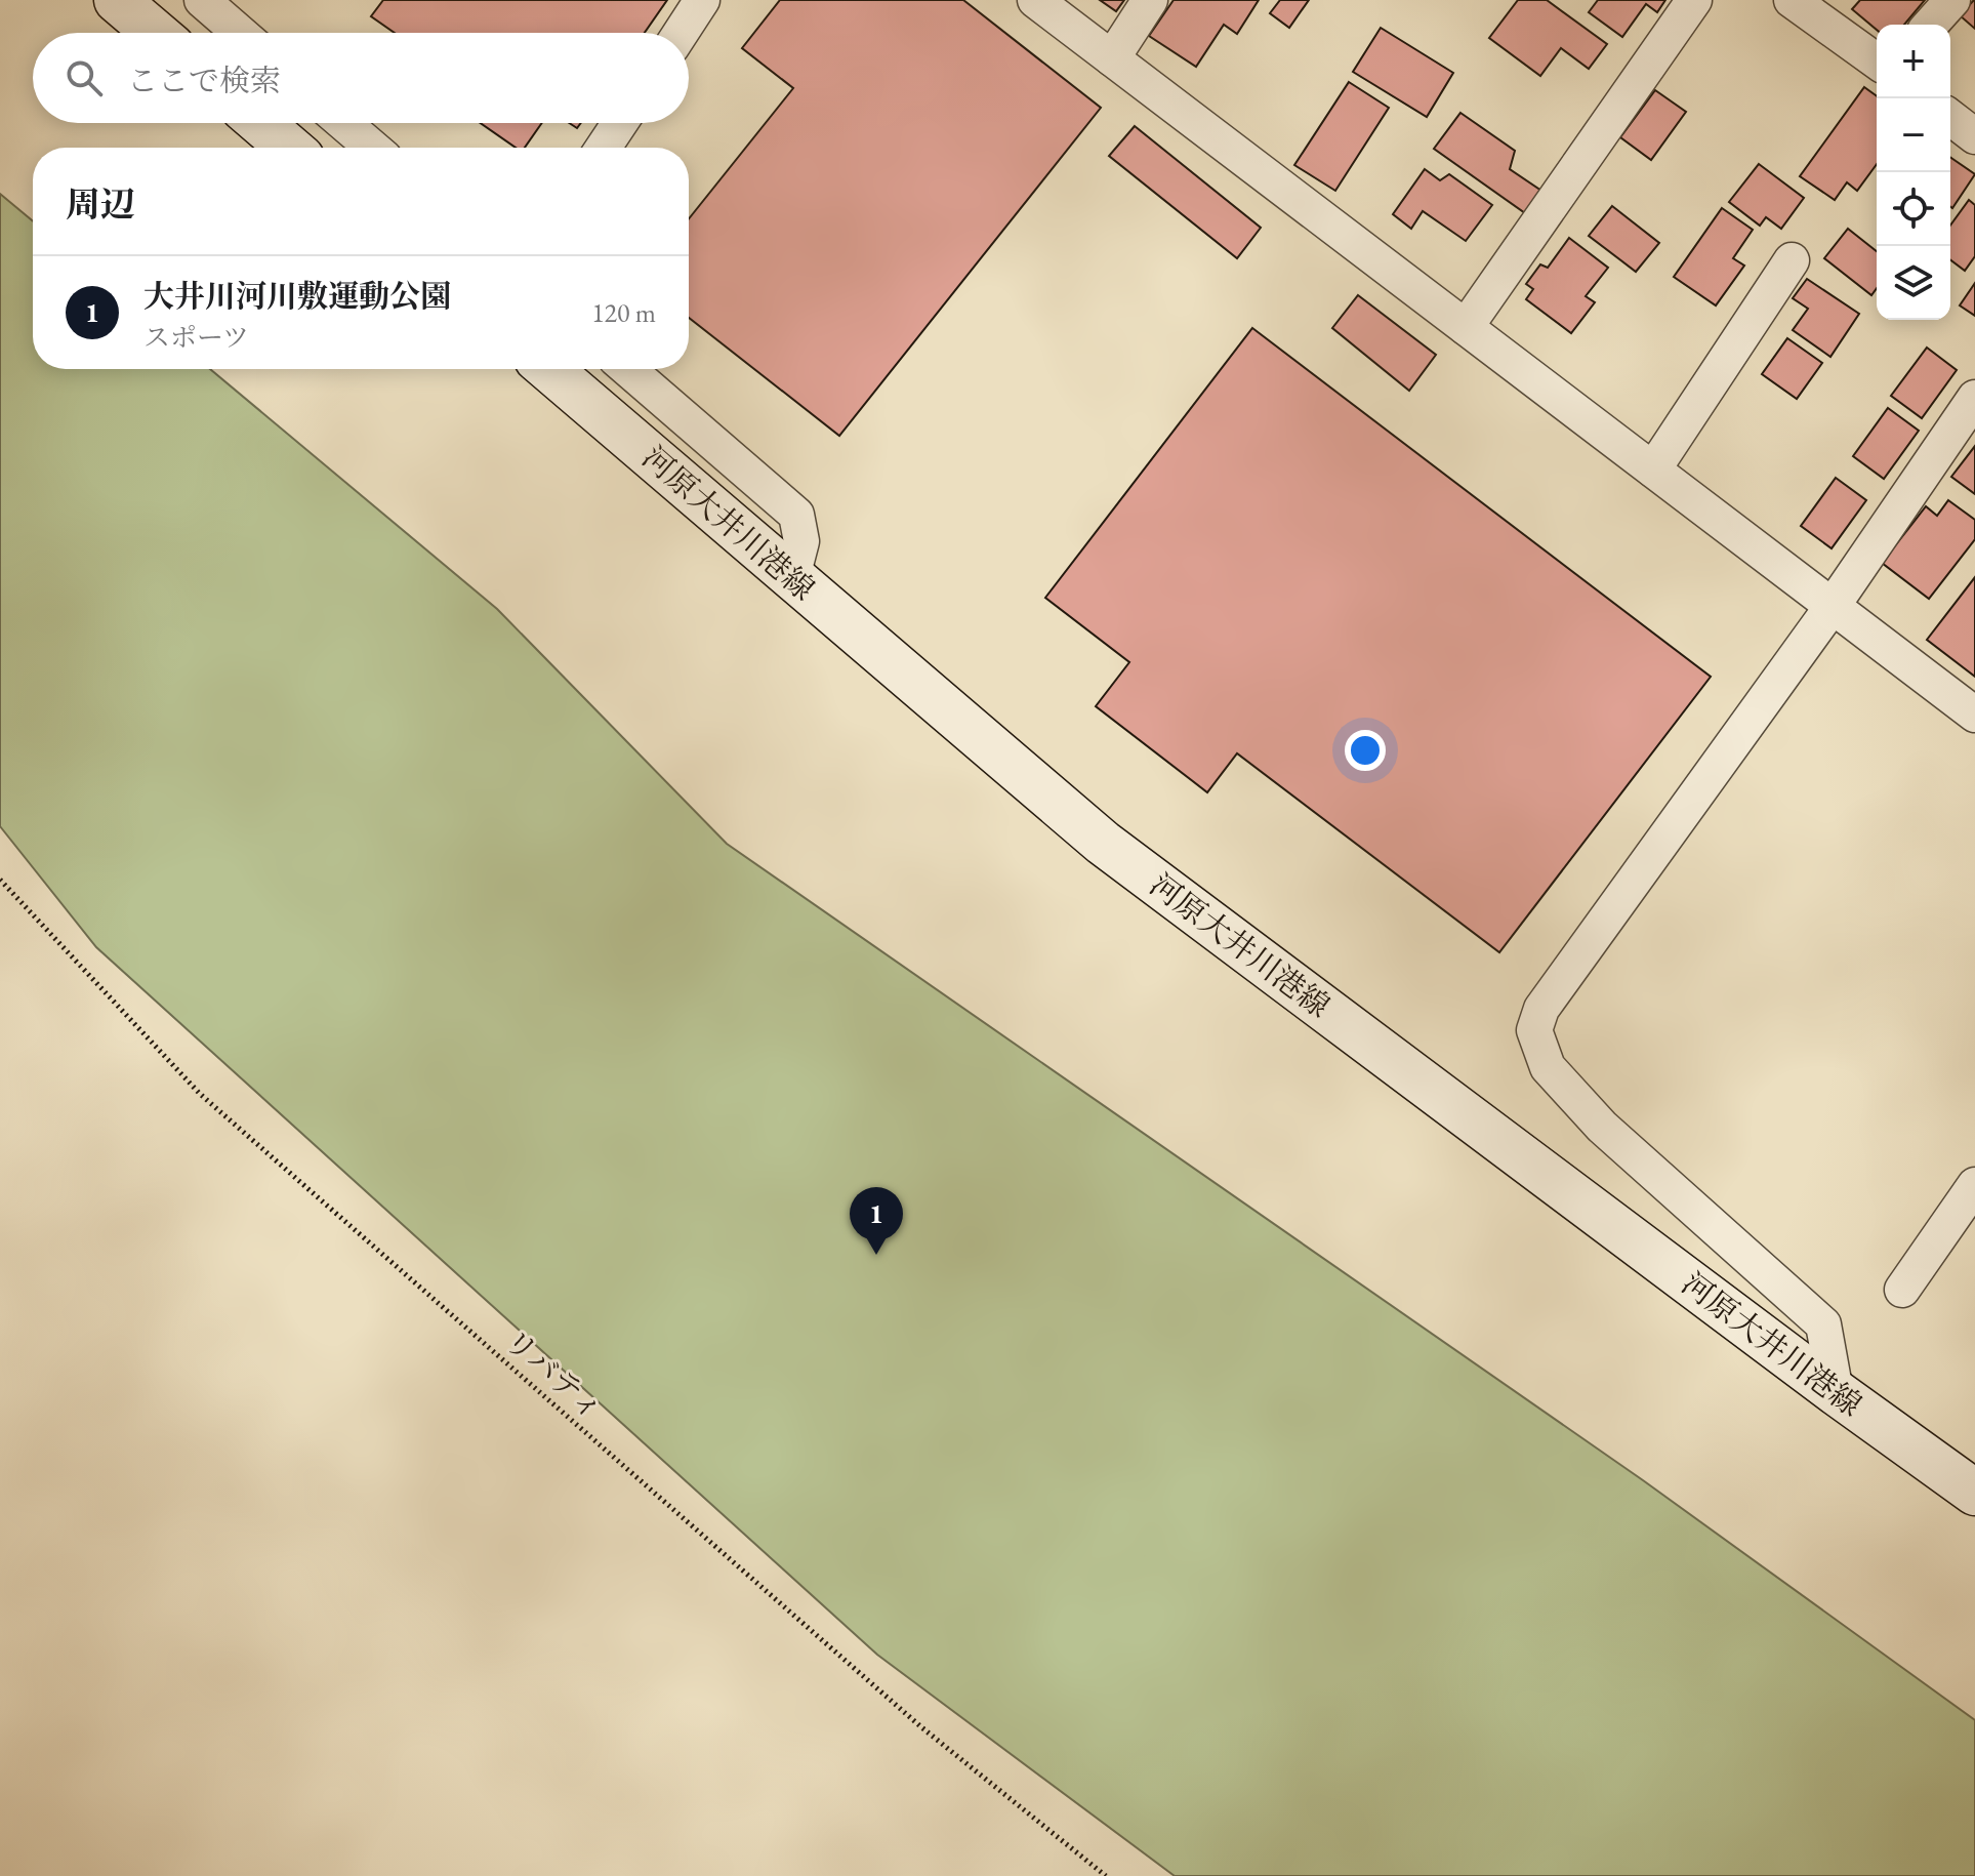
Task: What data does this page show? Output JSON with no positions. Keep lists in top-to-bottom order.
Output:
{
  "streets": {
    "main road": ["河原大井川港線"],
    "path": ["リバティ"]
  },
  "page": {
    "map_buttons": ["+", "−"],
    "search": "ここで検索",
    "heading": "周辺",
    "list": [
      {
        "mark": "1",
        "name": "大井川河川敷運動公園",
        "note": "スポーツ",
        "value": "120 m"
      }
    ],
    "pins": "1"
  }
}
